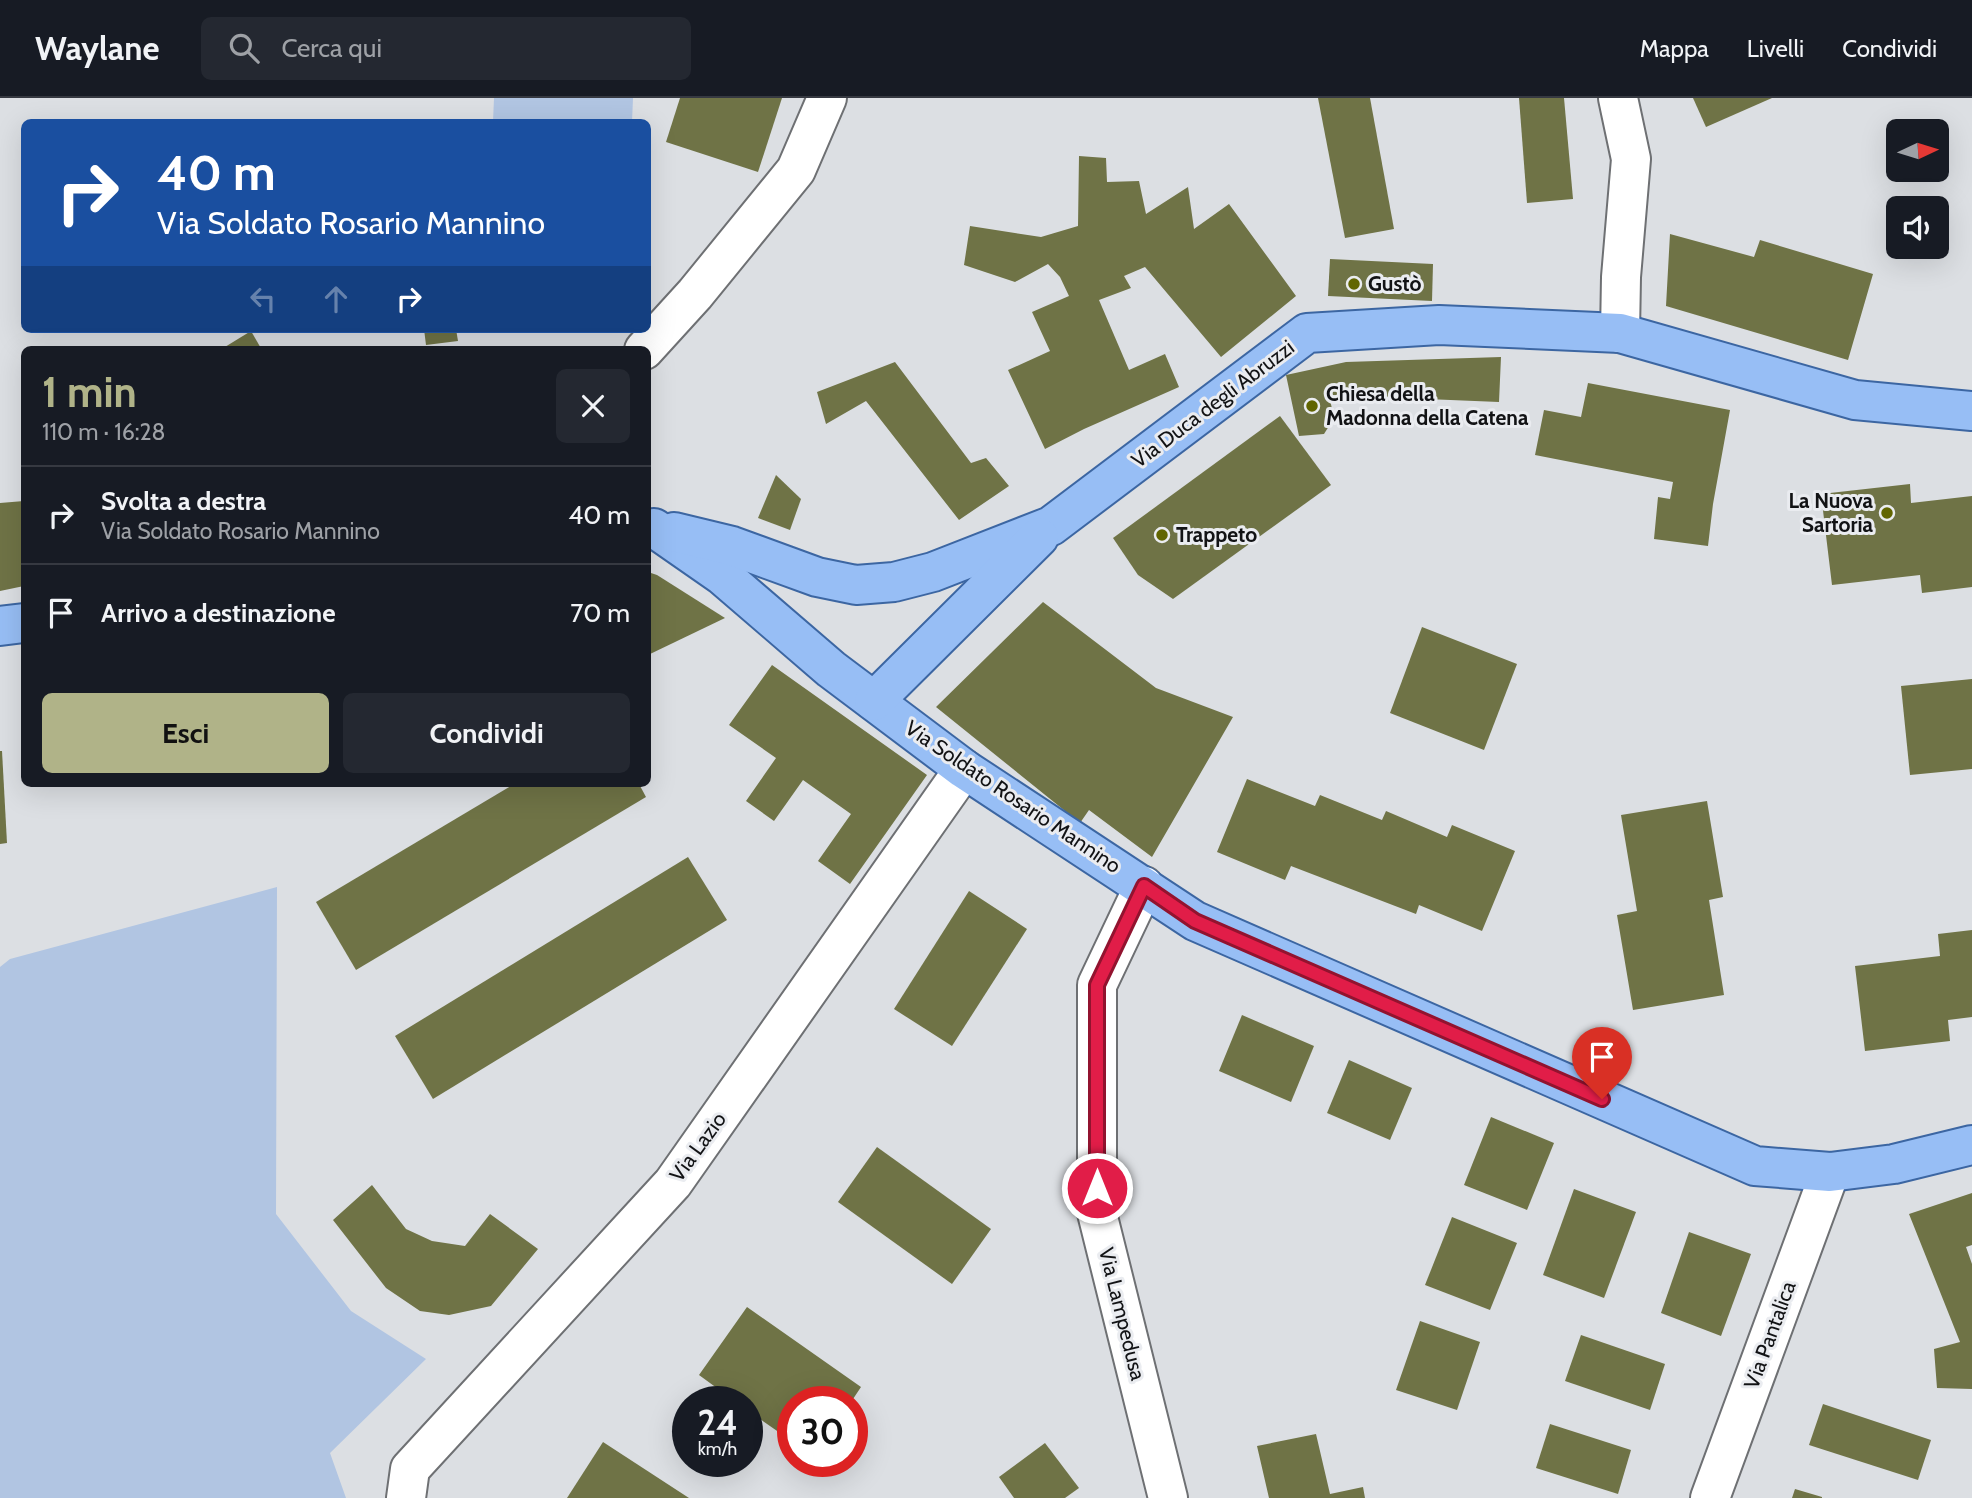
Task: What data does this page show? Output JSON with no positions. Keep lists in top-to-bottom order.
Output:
{
  "streets": {
    "main road": ["Via Duca degli Abruzzi", "Via Soldato Rosario Mannino"],
    "street": ["Via Lazio", "Via Lampedusa", "Via Pantalica"]
  },
  "crossings": [
    ["Via Duca degli Abruzzi", "Via Soldato Rosario Mannino"],
    ["Via Soldato Rosario Mannino", "Via Lazio"],
    ["Via Soldato Rosario Mannino", "Via Lampedusa"],
    ["Via Soldato Rosario Mannino", "Via Pantalica"]
  ],
  "places": [
    "Gustò",
    "Chiesa della Madonna della Catena",
    "La Nuova Sartoria",
    "Trappeto"
  ],
  "north": "right",
  "page": {
    "header": "Waylane",
    "search": "Cerca qui",
    "nav": ["Mappa", "Livelli", "Condividi"],
    "turn": ["40 m", "Via Soldato Rosario Mannino"],
    "heading": ["1 min", "110 m · 16:28"],
    "list": [
      {
        "name": "Svolta a destra",
        "note": "Via Soldato Rosario Mannino",
        "value": "40 m"
      },
      {
        "name": "Arrivo a destinazione",
        "value": "70 m"
      }
    ],
    "buttons": ["Esci", "Condividi"],
    "speed": "24 km/h",
    "limit": "30"
  }
}
